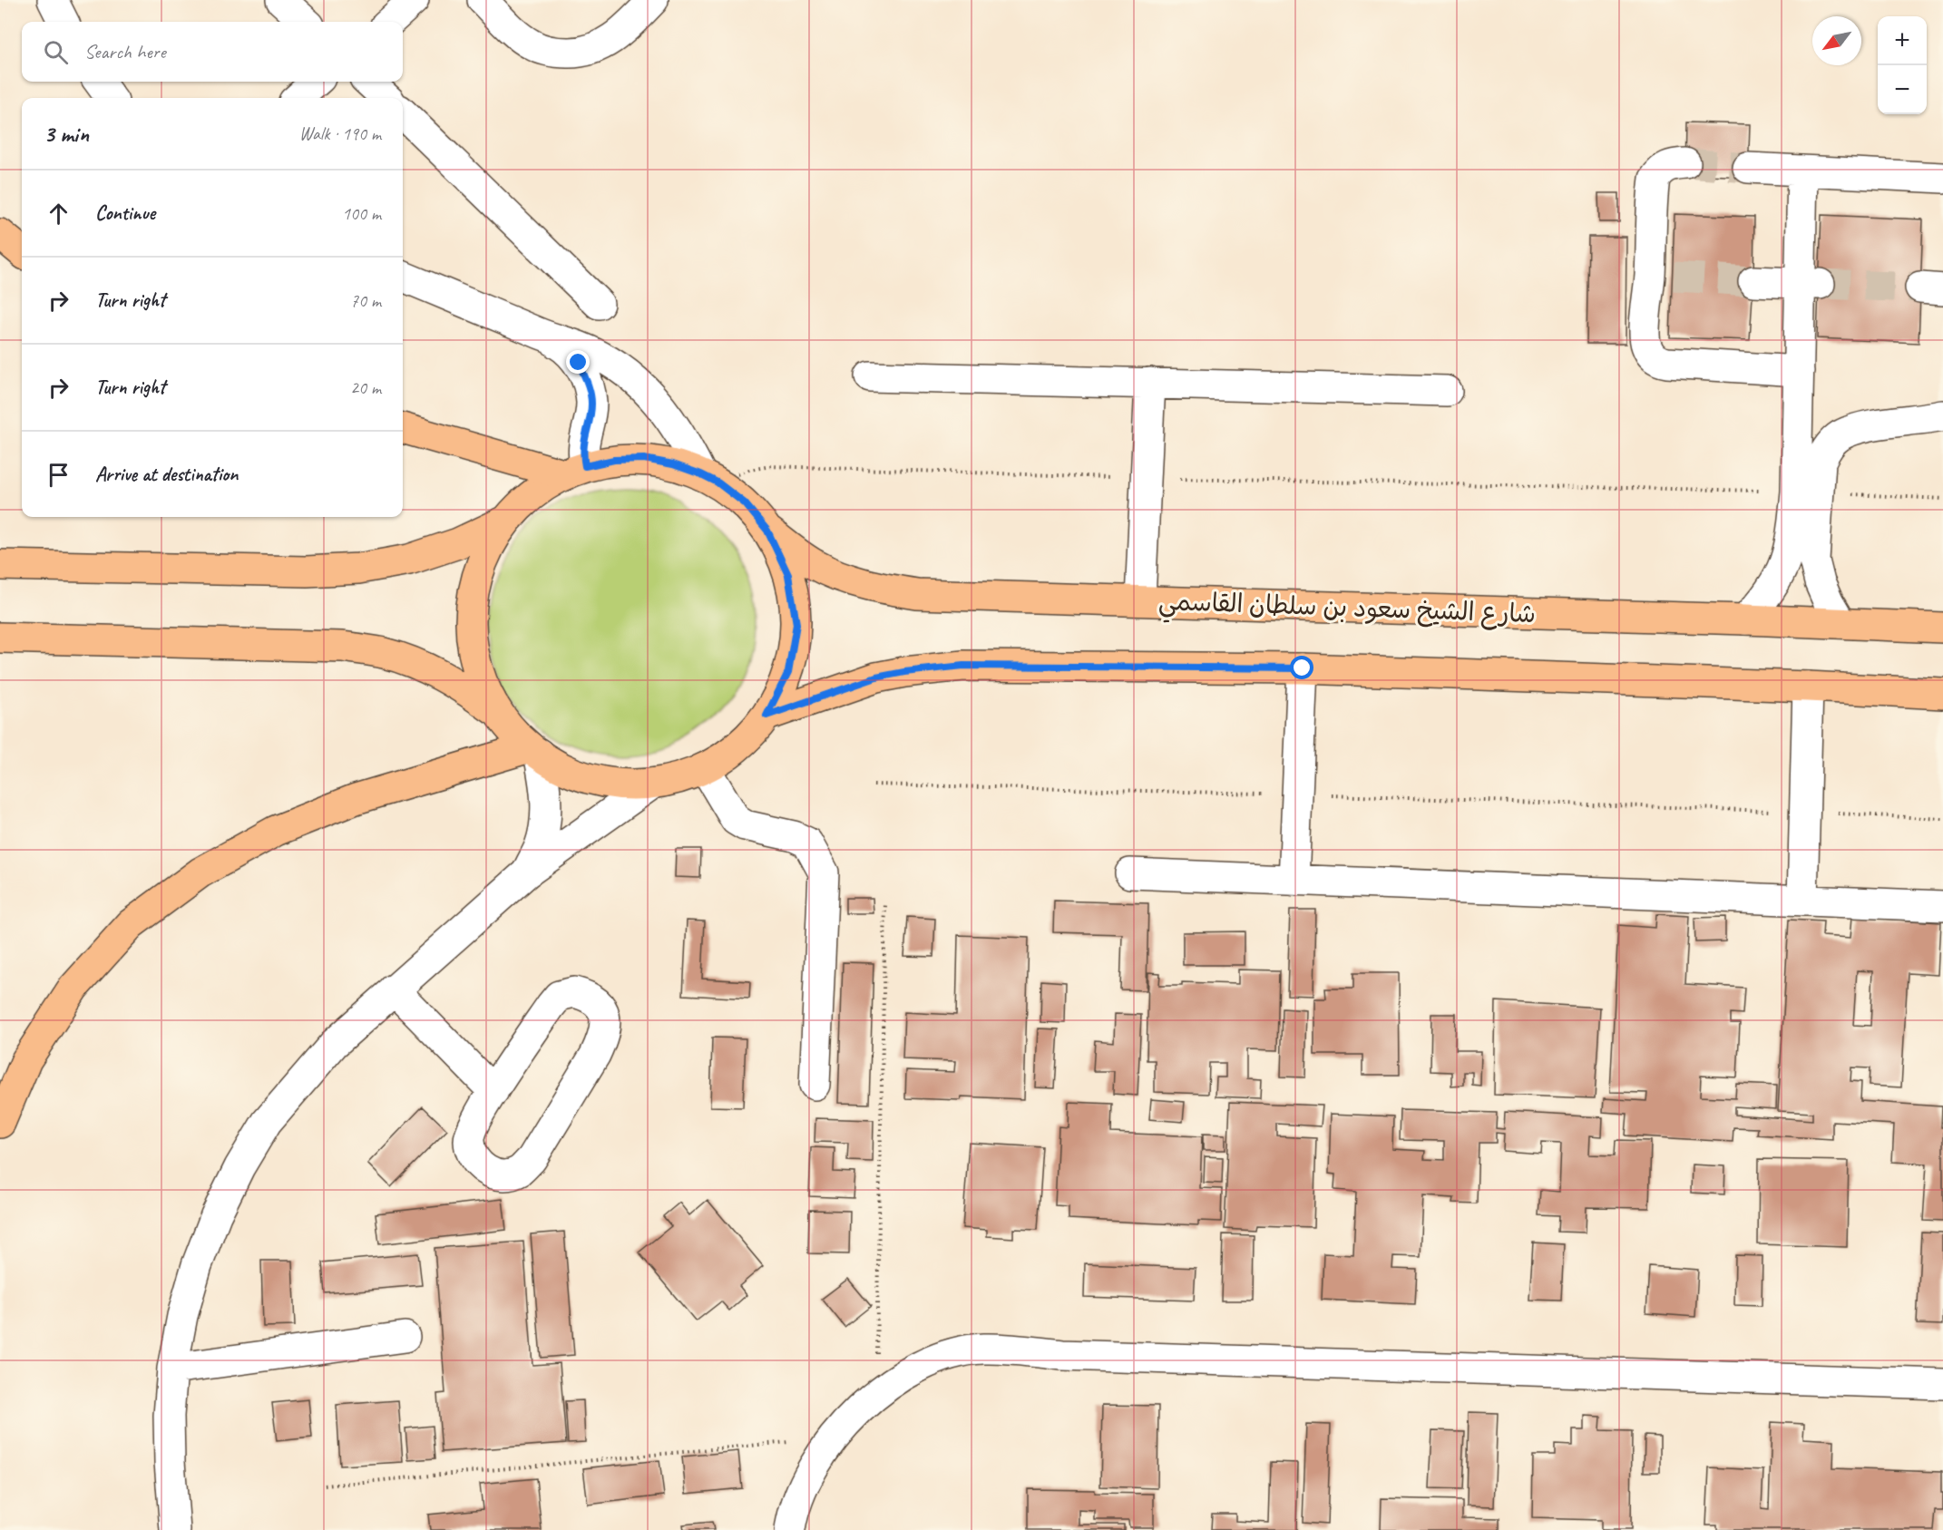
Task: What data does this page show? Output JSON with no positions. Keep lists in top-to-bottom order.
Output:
{
  "streets": {
    "main road": ["شارع الشيخ سعود بن سلطان القاسمي"]
  },
  "north": "bottom left",
  "page": {
    "map_buttons": ["+", "−"],
    "search": "Search here",
    "heading": ["3 min", "Walk · 190 m"],
    "list": [
      ["Continue", "100 m"],
      ["Turn right", "70 m"],
      ["Turn right", "20 m"],
      "Arrive at destination"
    ]
  }
}
